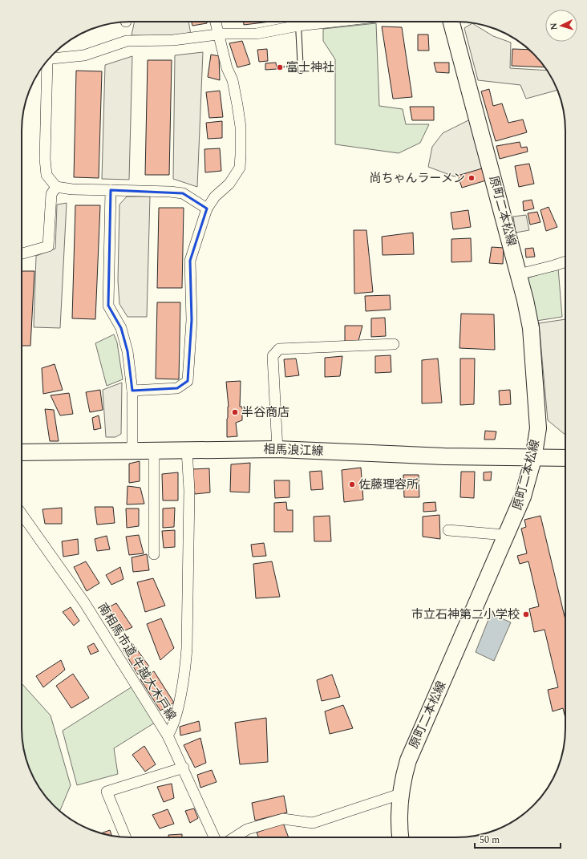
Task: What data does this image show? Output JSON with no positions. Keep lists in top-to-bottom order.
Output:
{
  "streets": {
    "main road": ["原町二本松線", "相馬浪江線"],
    "street": ["南相馬市道 牛越大木戸線"]
  },
  "crossings": [
    ["原町二本松線", "相馬浪江線"]
  ],
  "places": [
    "富士神社",
    "尚ちゃんラーメン",
    "半谷商店",
    "佐藤理容所",
    "市立石神第二小学校"
  ],
  "scale_bar": "50 m",
  "north": "left"
}
